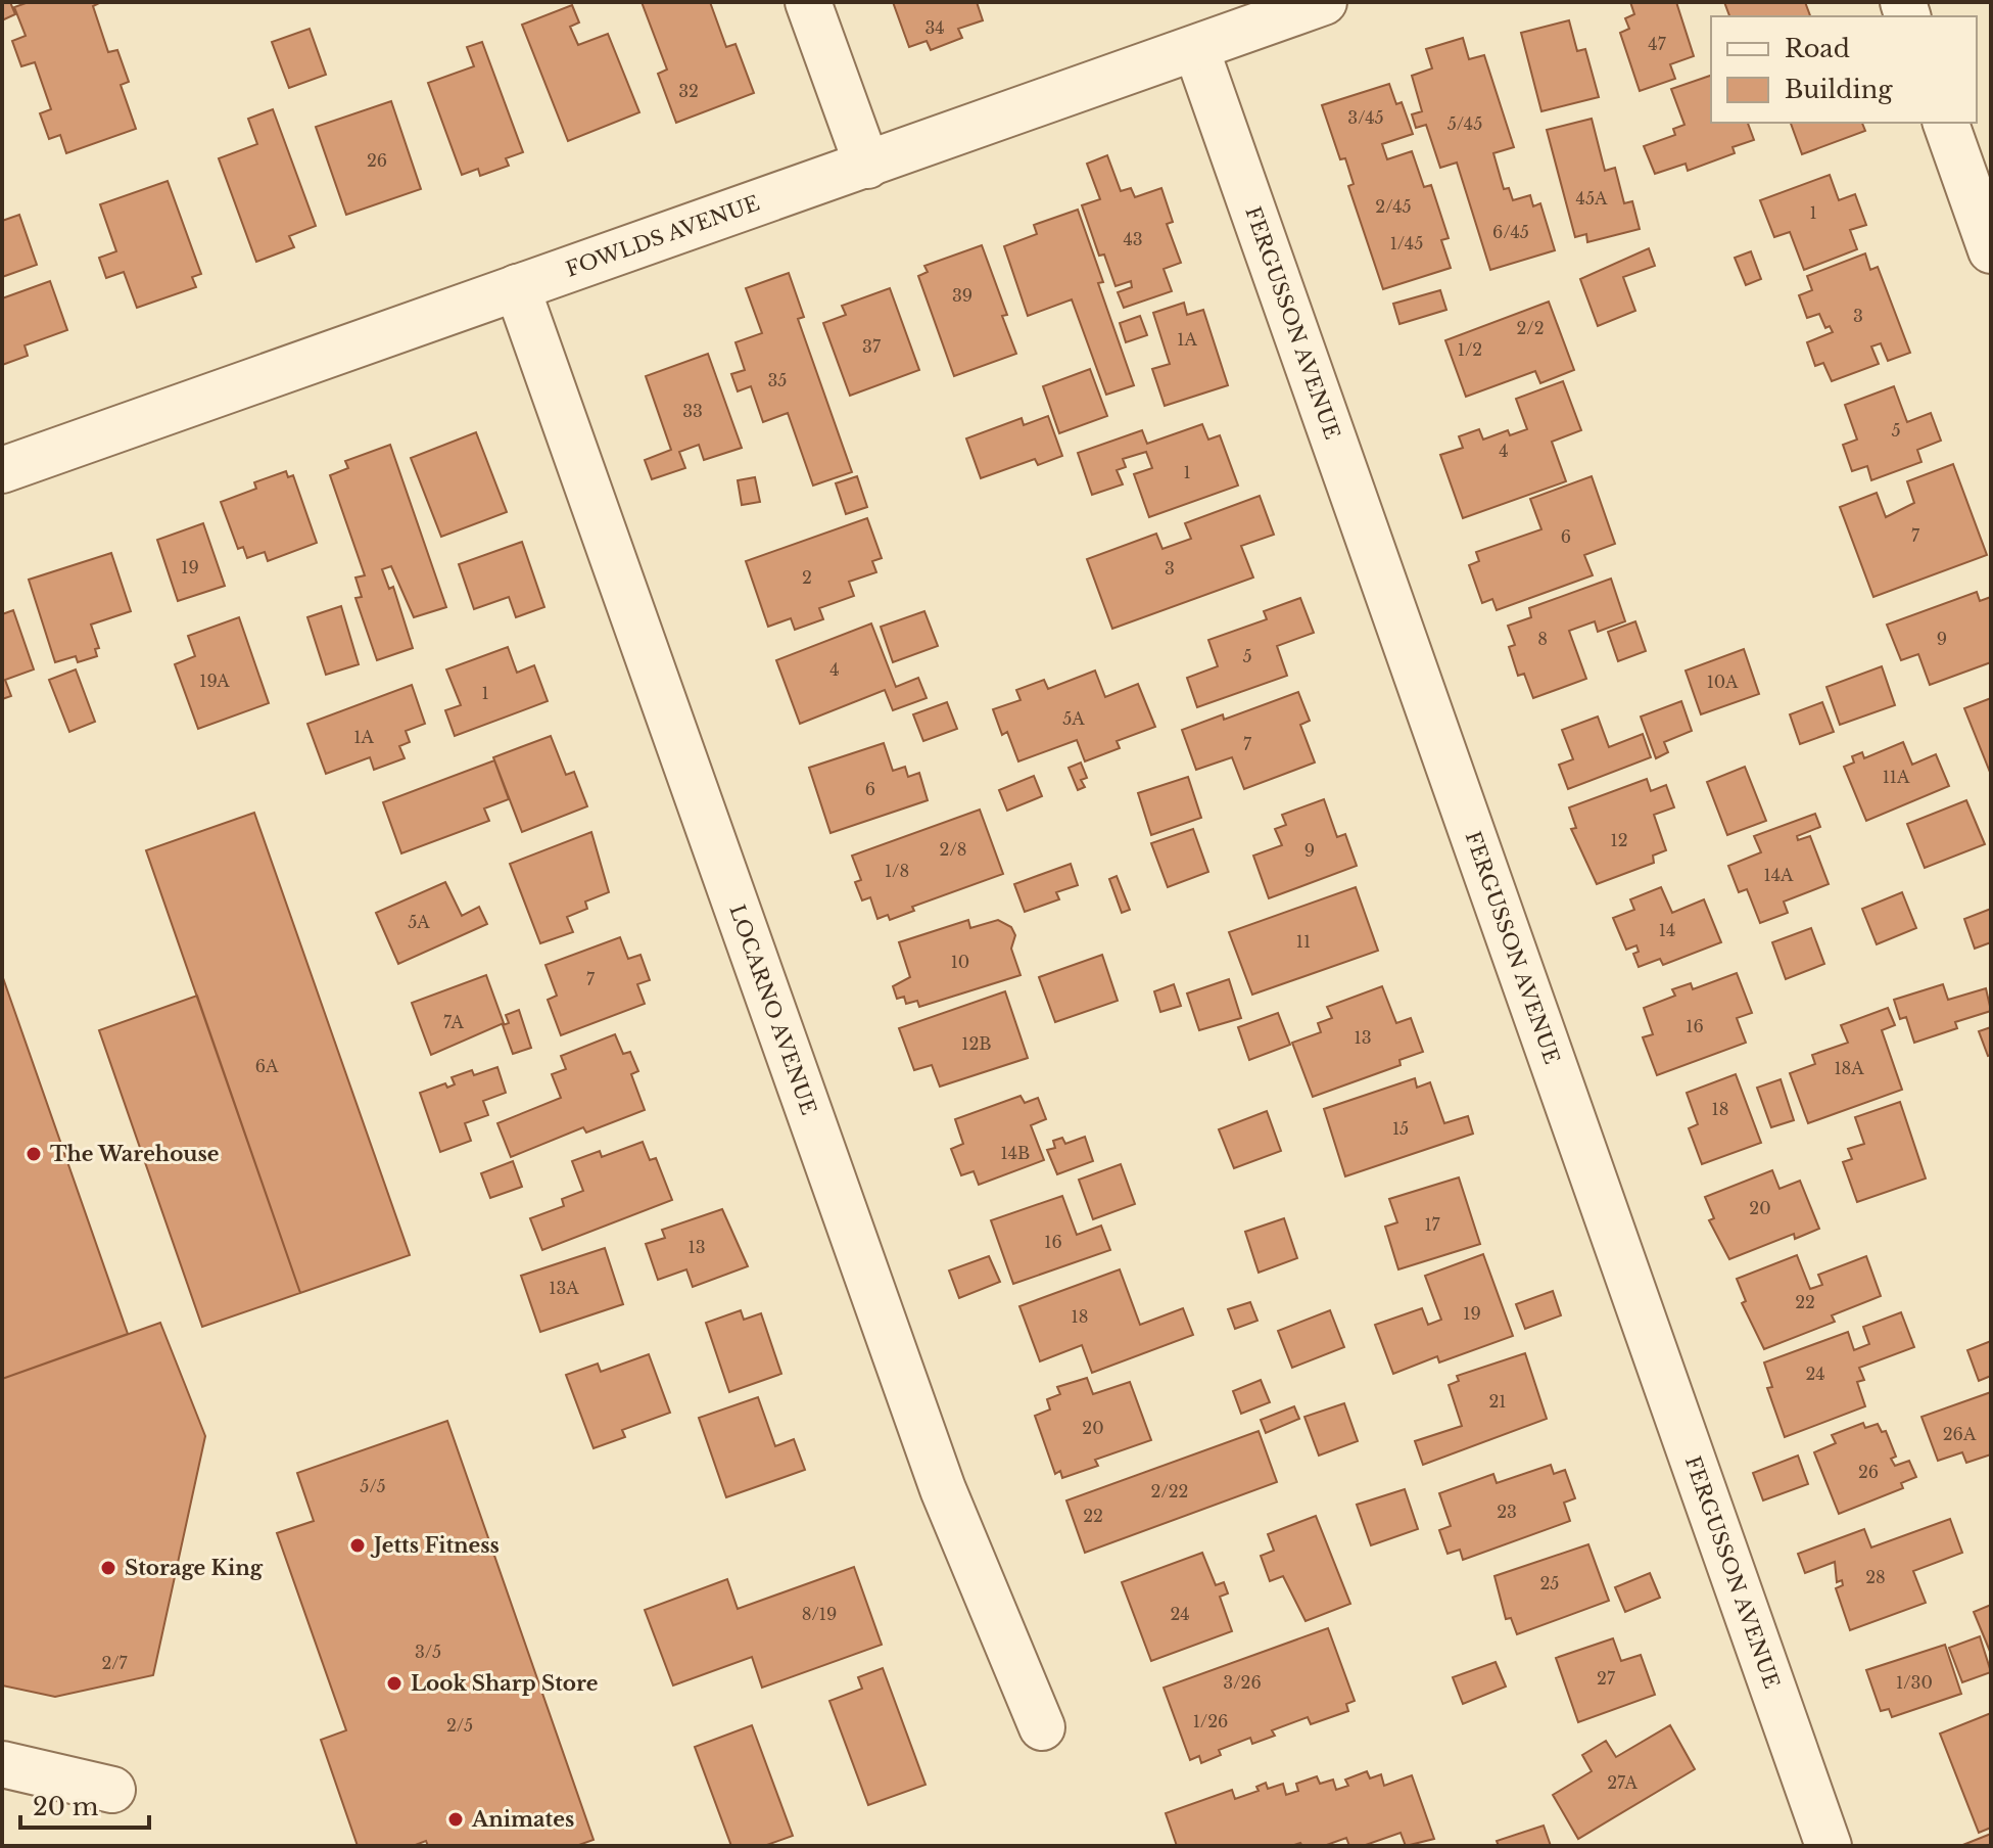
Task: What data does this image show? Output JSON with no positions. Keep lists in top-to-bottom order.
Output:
{
  "streets": {
    "street": ["FOWLDS AVENUE", "FERGUSSON AVENUE", "LOCARNO AVENUE"]
  },
  "crossings": [
    ["FOWLDS AVENUE", "FERGUSSON AVENUE"],
    ["FOWLDS AVENUE", "LOCARNO AVENUE"]
  ],
  "places": [
    "The Warehouse",
    "Jetts Fitness",
    "Storage King",
    "Look Sharp Store",
    "Animates"
  ],
  "house_numbers": [
    "34",
    "47",
    "32",
    "3/45",
    "5/45",
    "26",
    "45A",
    "2/45",
    "1",
    "6/45",
    "43",
    "1/45",
    "39",
    "3",
    "2/2",
    "1A",
    "37",
    "1/2",
    "35",
    "33",
    "5",
    "4",
    "1",
    "7",
    "6",
    "19",
    "3",
    "2",
    "8",
    "9",
    "5",
    "4",
    "19A",
    "10A",
    "1",
    "5A",
    "1A",
    "7",
    "11A",
    "6",
    "12",
    "2/8",
    "9",
    "1/8",
    "14A",
    "5A",
    "14",
    "11",
    "10",
    "7",
    "7A",
    "16",
    "13",
    "12B",
    "6A",
    "18A",
    "18",
    "15",
    "14B",
    "20",
    "17",
    "16",
    "13",
    "13A",
    "22",
    "19",
    "18",
    "24",
    "21",
    "20",
    "26A",
    "26",
    "5/5",
    "2/22",
    "23",
    "22",
    "28",
    "25",
    "8/19",
    "24",
    "3/5",
    "2/7",
    "27",
    "3/26",
    "1/30",
    "1/26",
    "2/5",
    "27A"
  ],
  "legend": ["Road", "Building"],
  "scale_bar": "20 m"
}
